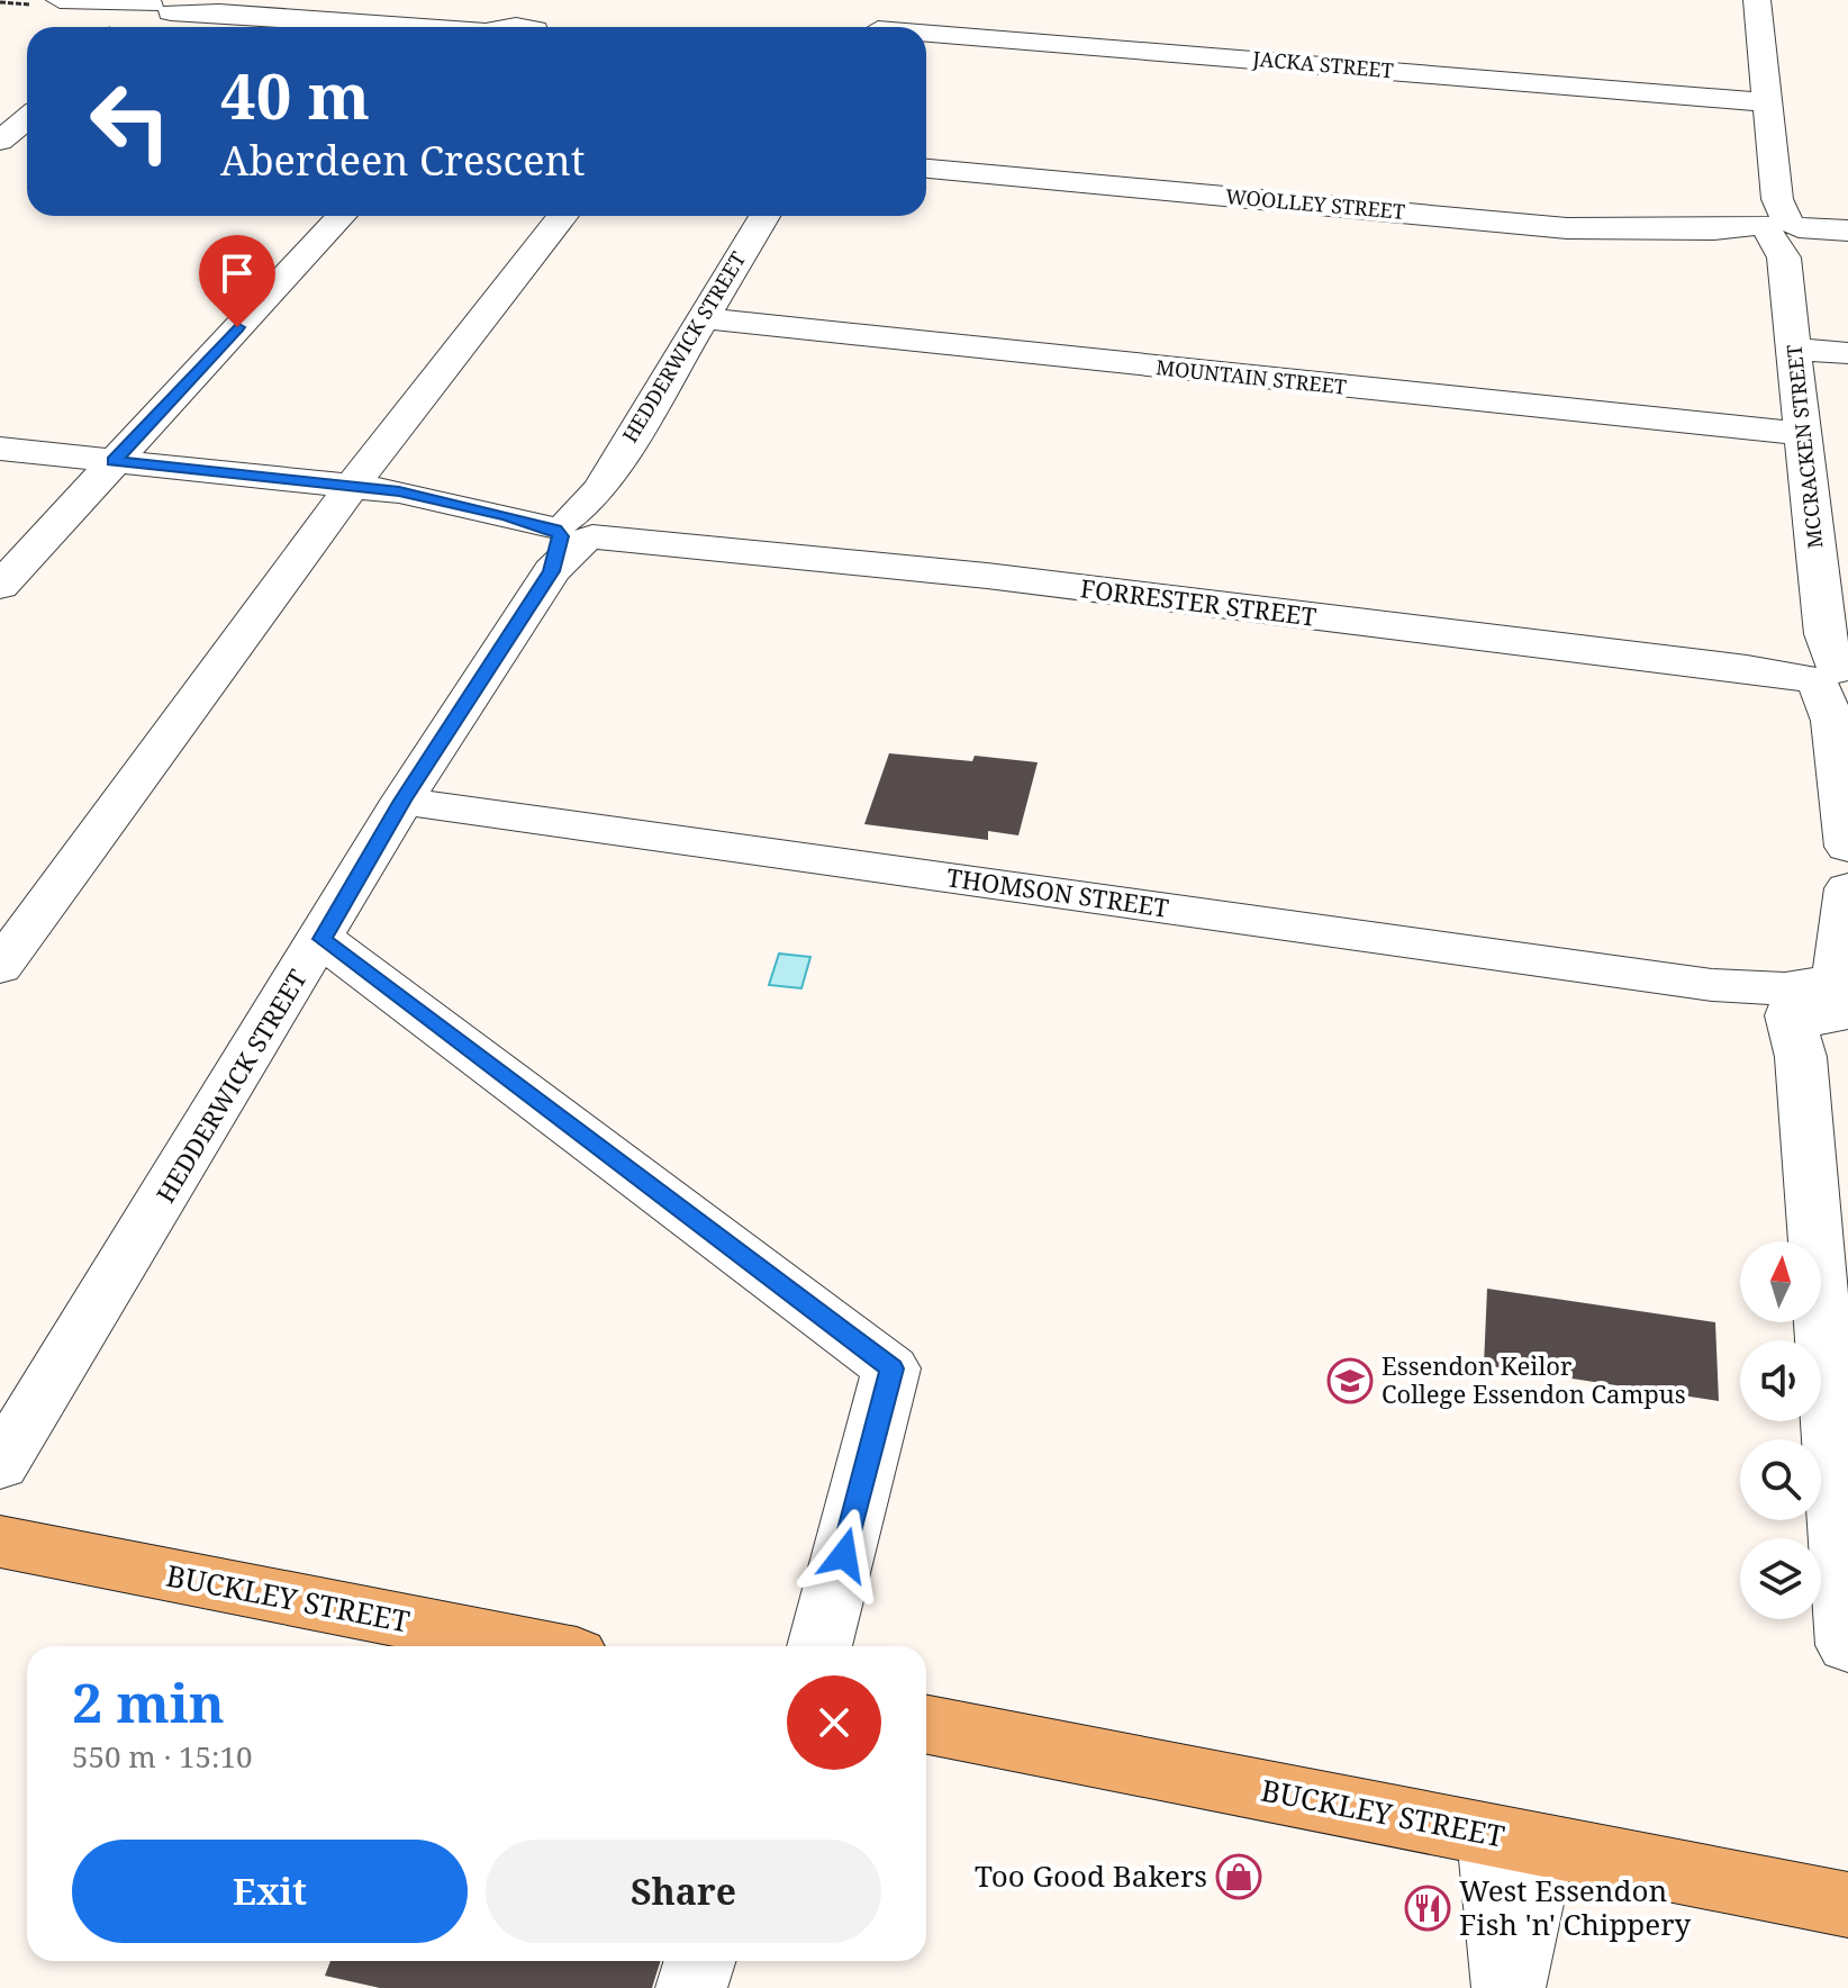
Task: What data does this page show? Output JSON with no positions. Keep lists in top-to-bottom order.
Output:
{
  "streets": {
    "main road": ["BUCKLEY STREET"],
    "street": [
      "JACKA STREET",
      "WOOLLEY STREET",
      "HEDDERWICK STREET",
      "MOUNTAIN STREET",
      "MCCRACKEN STREET",
      "FORRESTER STREET",
      "THOMSON STREET"
    ]
  },
  "crossings": [
    ["JACKA STREET", "MCCRACKEN STREET"],
    ["WOOLLEY STREET", "MCCRACKEN STREET"],
    ["HEDDERWICK STREET", "MOUNTAIN STREET"],
    ["HEDDERWICK STREET", "FORRESTER STREET"],
    ["HEDDERWICK STREET", "THOMSON STREET"],
    ["MOUNTAIN STREET", "MCCRACKEN STREET"],
    ["MCCRACKEN STREET", "FORRESTER STREET"]
  ],
  "places": {
    "school or university": ["Essendon Keilor College Essendon Campus"],
    "shop": ["Too Good Bakers"],
    "restaurant": ["West Essendon Fish 'n' Chippery"]
  },
  "north": "top",
  "page": {
    "turn": ["40 m", "Aberdeen Crescent"],
    "heading": ["2 min", "550 m · 15:10"],
    "buttons": ["Exit", "Share"]
  }
}
